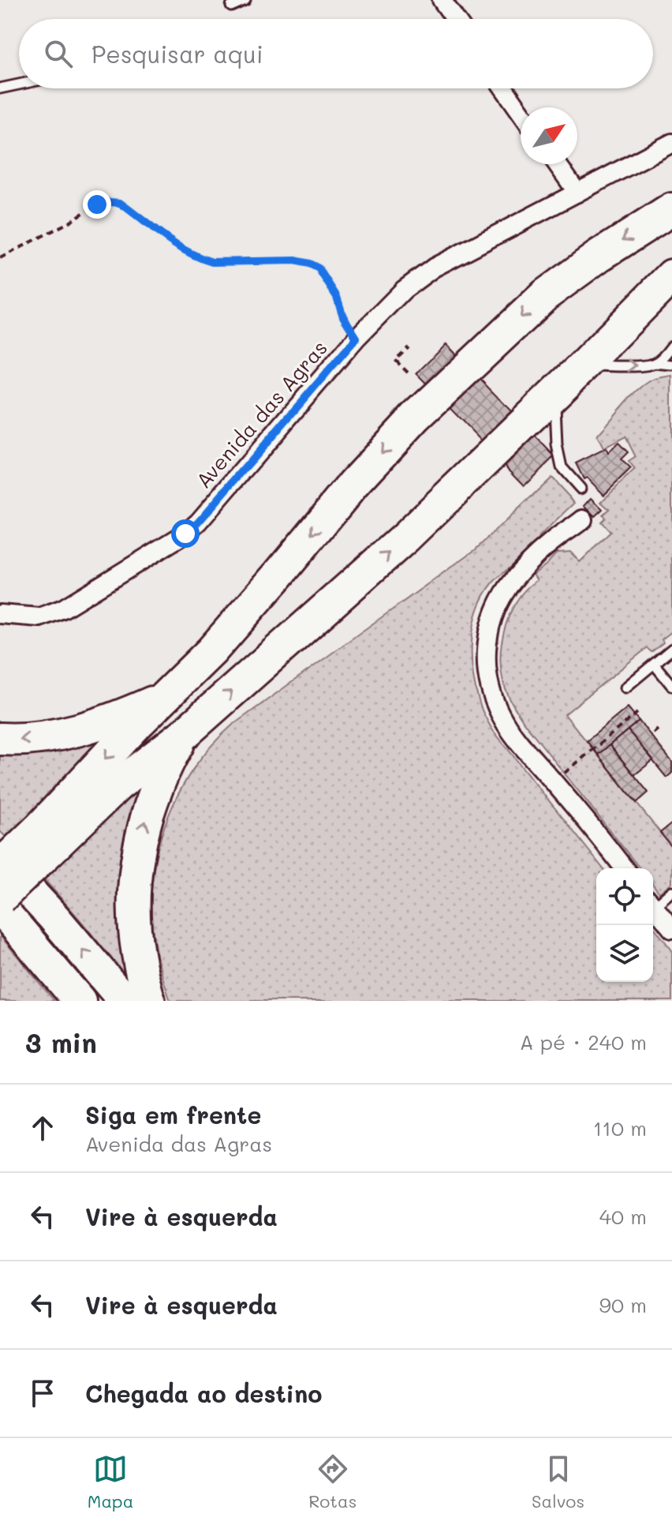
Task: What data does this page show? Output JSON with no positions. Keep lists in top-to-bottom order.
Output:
{
  "streets": {
    "street": ["Avenida das Agras"]
  },
  "north": "top right",
  "page": {
    "search": "Pesquisar aqui",
    "heading": ["3 min", "A pé · 240 m"],
    "list": [
      ["Siga em frente", "Avenida das Agras", "110 m"],
      ["Vire à esquerda", "40 m"],
      ["Vire à esquerda", "90 m"],
      "Chegada ao destino"
    ],
    "nav": ["Mapa", "Rotas", "Salvos"]
  }
}
